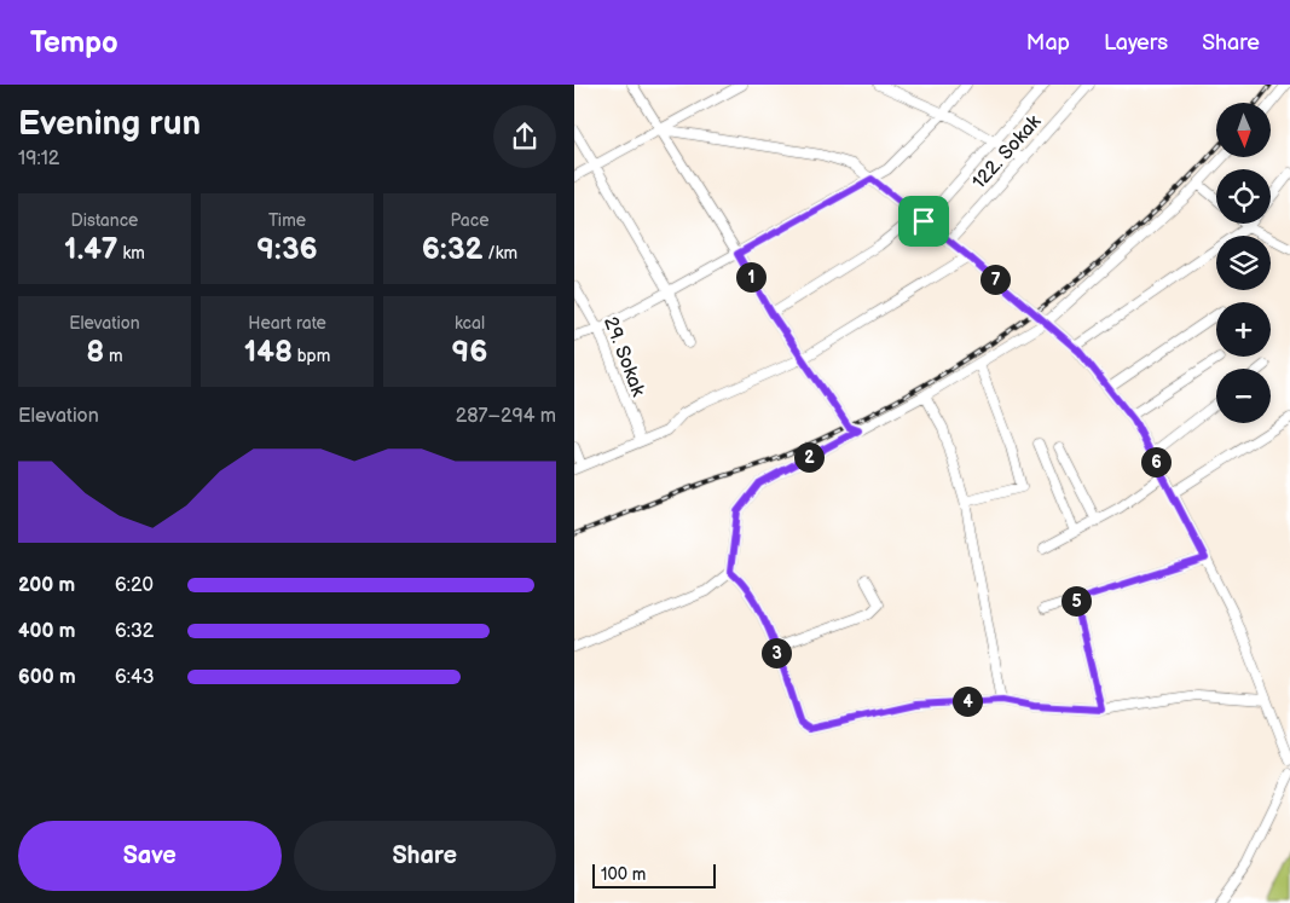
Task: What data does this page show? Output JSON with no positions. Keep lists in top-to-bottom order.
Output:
{
  "streets": {
    "street": ["122. Sokak", "29. Sokak"]
  },
  "scale_bar": "100 m",
  "north": "bottom",
  "page": {
    "header": "Tempo",
    "nav": ["Map", "Layers", "Share"],
    "heading": ["Evening run", "19:12"],
    "map_buttons": ["+", "−"],
    "stats": [
      ["Distance", "1.47 km"],
      ["Time", "9:36"],
      ["Pace", "6:32 /km"],
      ["Elevation", "8 m"],
      ["Heart rate", "148 bpm"],
      ["kcal", "96"]
    ],
    "pins": [
      "1",
      "7",
      "2",
      "6",
      "5",
      "3",
      "4"
    ],
    "chart": ["Elevation", "287–294 m"],
    "list": [
      {
        "name": "200 m",
        "note": "6:20"
      },
      {
        "name": "400 m",
        "note": "6:32"
      },
      {
        "name": "600 m",
        "note": "6:43"
      }
    ],
    "buttons": ["Save", "Share"],
    "scale": "100 m"
  }
}
